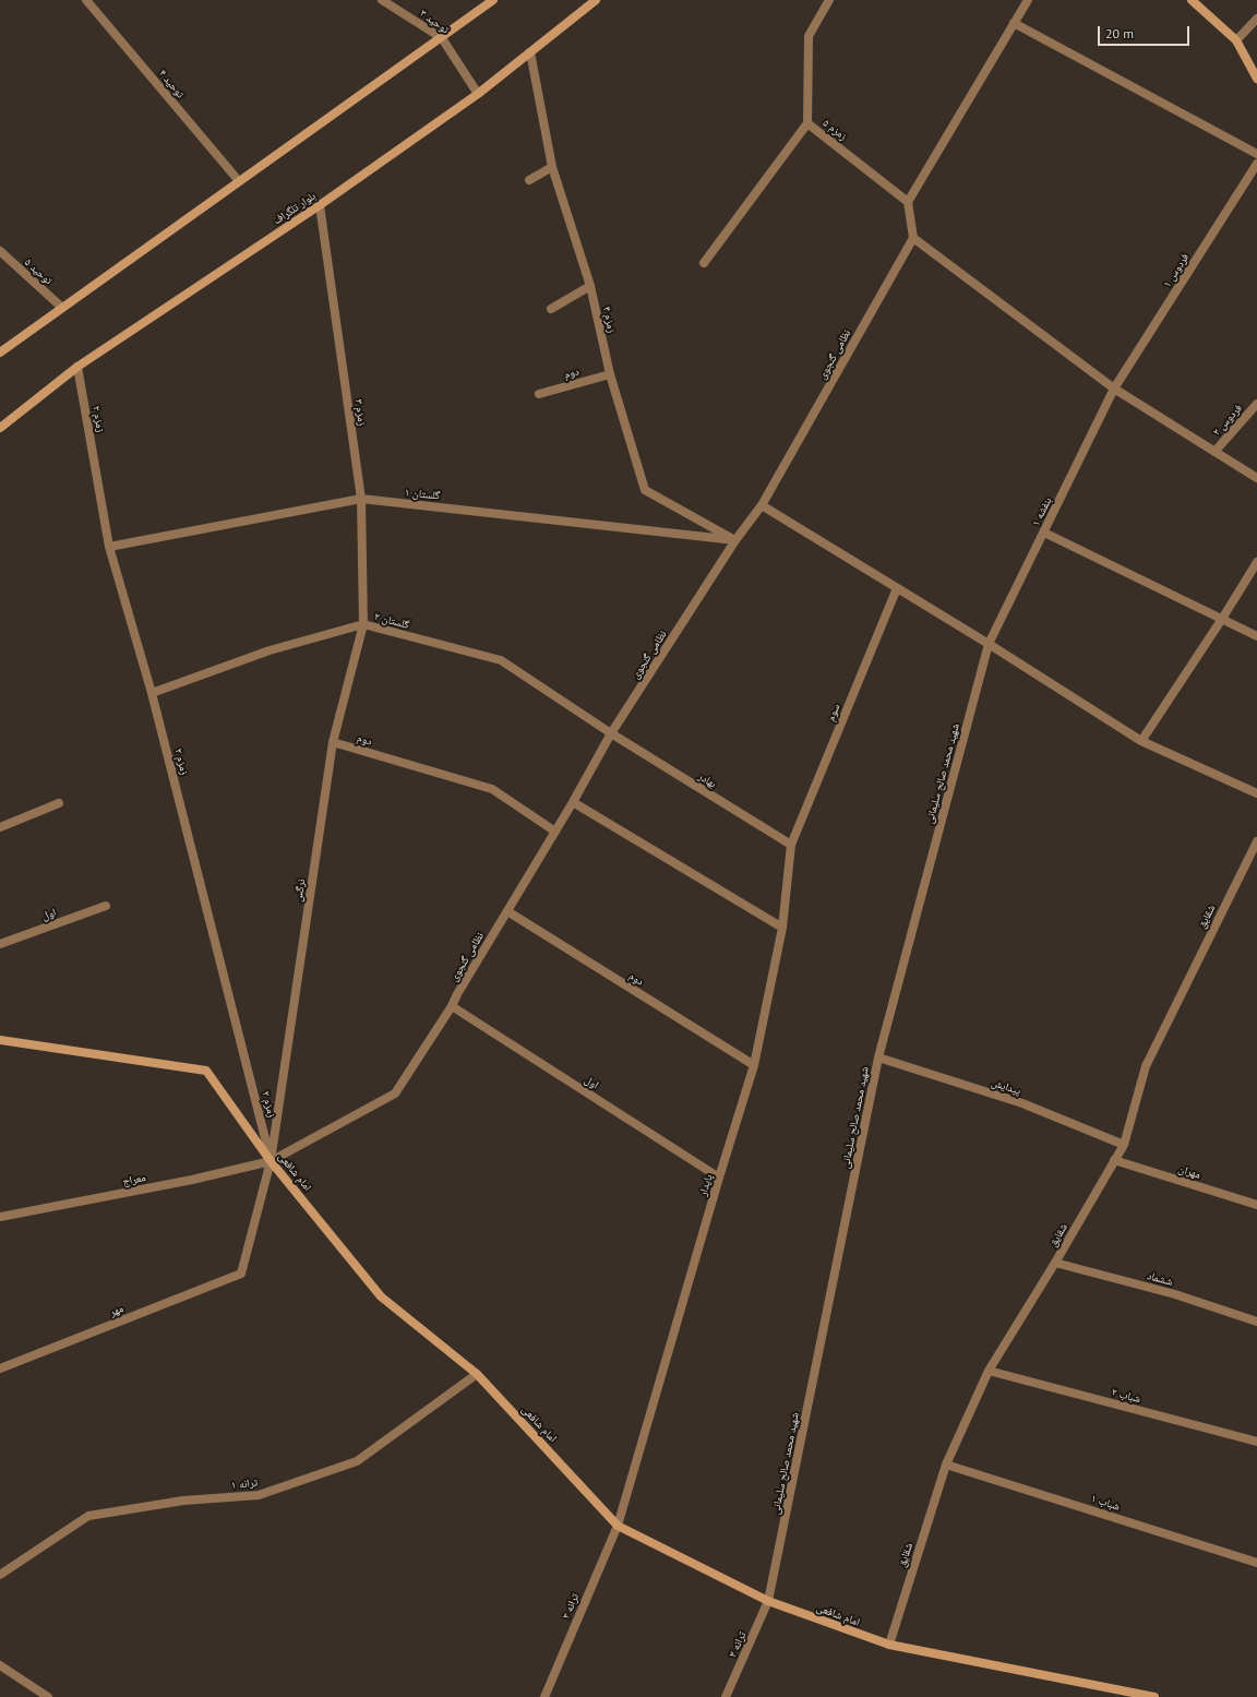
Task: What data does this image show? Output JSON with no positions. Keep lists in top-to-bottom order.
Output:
{
  "streets": {
    "street": [
      "توحید ۳",
      "توحید ۴",
      "زمزم ۵",
      "بلوار تلگراف",
      "فردوس ۱",
      "توحید ۵",
      "زمزم ۴",
      "نظامی گنجوی",
      "دوم",
      "زمزم ۳",
      "زمزم ۲",
      "فردوس ۲",
      "گلستان ۱",
      "بنفشه ۱",
      "گلستان ۲",
      "سوم",
      "شهید محمد صالح سلیمانی",
      "بهادر",
      "نرگس",
      "اول",
      "شقایق",
      "پیدایش",
      "امام شافعی",
      "مهران",
      "معراج",
      "پایدار",
      "ششماد",
      "مهر",
      "شباب ۲",
      "ترانه ۱",
      "شباب ۱",
      "ترانه ۲",
      "ترانه ۳"
    ]
  },
  "crossings": [
    ["توحید ۳", "بلوار تلگراف"],
    ["بلوار تلگراف", "زمزم ۴"],
    ["بلوار تلگراف", "زمزم ۳"],
    ["بلوار تلگراف", "زمزم ۲"],
    ["فردوس ۱", "بنفشه ۱"],
    ["زمزم ۴", "نظامی گنجوی"],
    ["زمزم ۴", "دوم"],
    ["زمزم ۴", "گلستان ۱"],
    ["نظامی گنجوی", "دوم"],
    ["نظامی گنجوی", "زمزم ۲"],
    ["نظامی گنجوی", "گلستان ۱"],
    ["نظامی گنجوی", "گلستان ۲"],
    ["نظامی گنجوی", "بهادر"],
    ["نظامی گنجوی", "نرگس"],
    ["نظامی گنجوی", "اول"],
    ["نظامی گنجوی", "امام شافعی"],
    ["نظامی گنجوی", "معراج"],
    ["نظامی گنجوی", "مهر"],
    ["دوم", "نرگس"],
    ["دوم", "پایدار"],
    ["زمزم ۳", "گلستان ۱"],
    ["زمزم ۳", "گلستان ۲"],
    ["زمزم ۳", "نرگس"],
    ["زمزم ۲", "گلستان ۱"],
    ["زمزم ۲", "گلستان ۲"],
    ["زمزم ۲", "نرگس"],
    ["زمزم ۲", "امام شافعی"],
    ["زمزم ۲", "معراج"],
    ["زمزم ۲", "مهر"],
    ["بنفشه ۱", "شهید محمد صالح سلیمانی"],
    ["گلستان ۲", "بهادر"],
    ["گلستان ۲", "نرگس"],
    ["سوم", "بهادر"],
    ["سوم", "پایدار"],
    ["شهید محمد صالح سلیمانی", "پیدایش"],
    ["شهید محمد صالح سلیمانی", "امام شافعی"],
    ["شهید محمد صالح سلیمانی", "ترانه ۳"],
    ["بهادر", "پایدار"],
    ["نرگس", "امام شافعی"],
    ["نرگس", "معراج"],
    ["نرگس", "مهر"],
    ["اول", "پایدار"],
    ["شقایق", "پیدایش"],
    ["شقایق", "امام شافعی"],
    ["شقایق", "مهران"],
    ["شقایق", "ششماد"],
    ["شقایق", "شباب ۲"],
    ["شقایق", "شباب ۱"],
    ["امام شافعی", "معراج"],
    ["امام شافعی", "پایدار"],
    ["امام شافعی", "مهر"],
    ["امام شافعی", "ترانه ۱"],
    ["امام شافعی", "ترانه ۲"],
    ["امام شافعی", "ترانه ۳"],
    ["معراج", "مهر"],
    ["پایدار", "ترانه ۲"]
  ],
  "scale_bar": "20 m"
}
